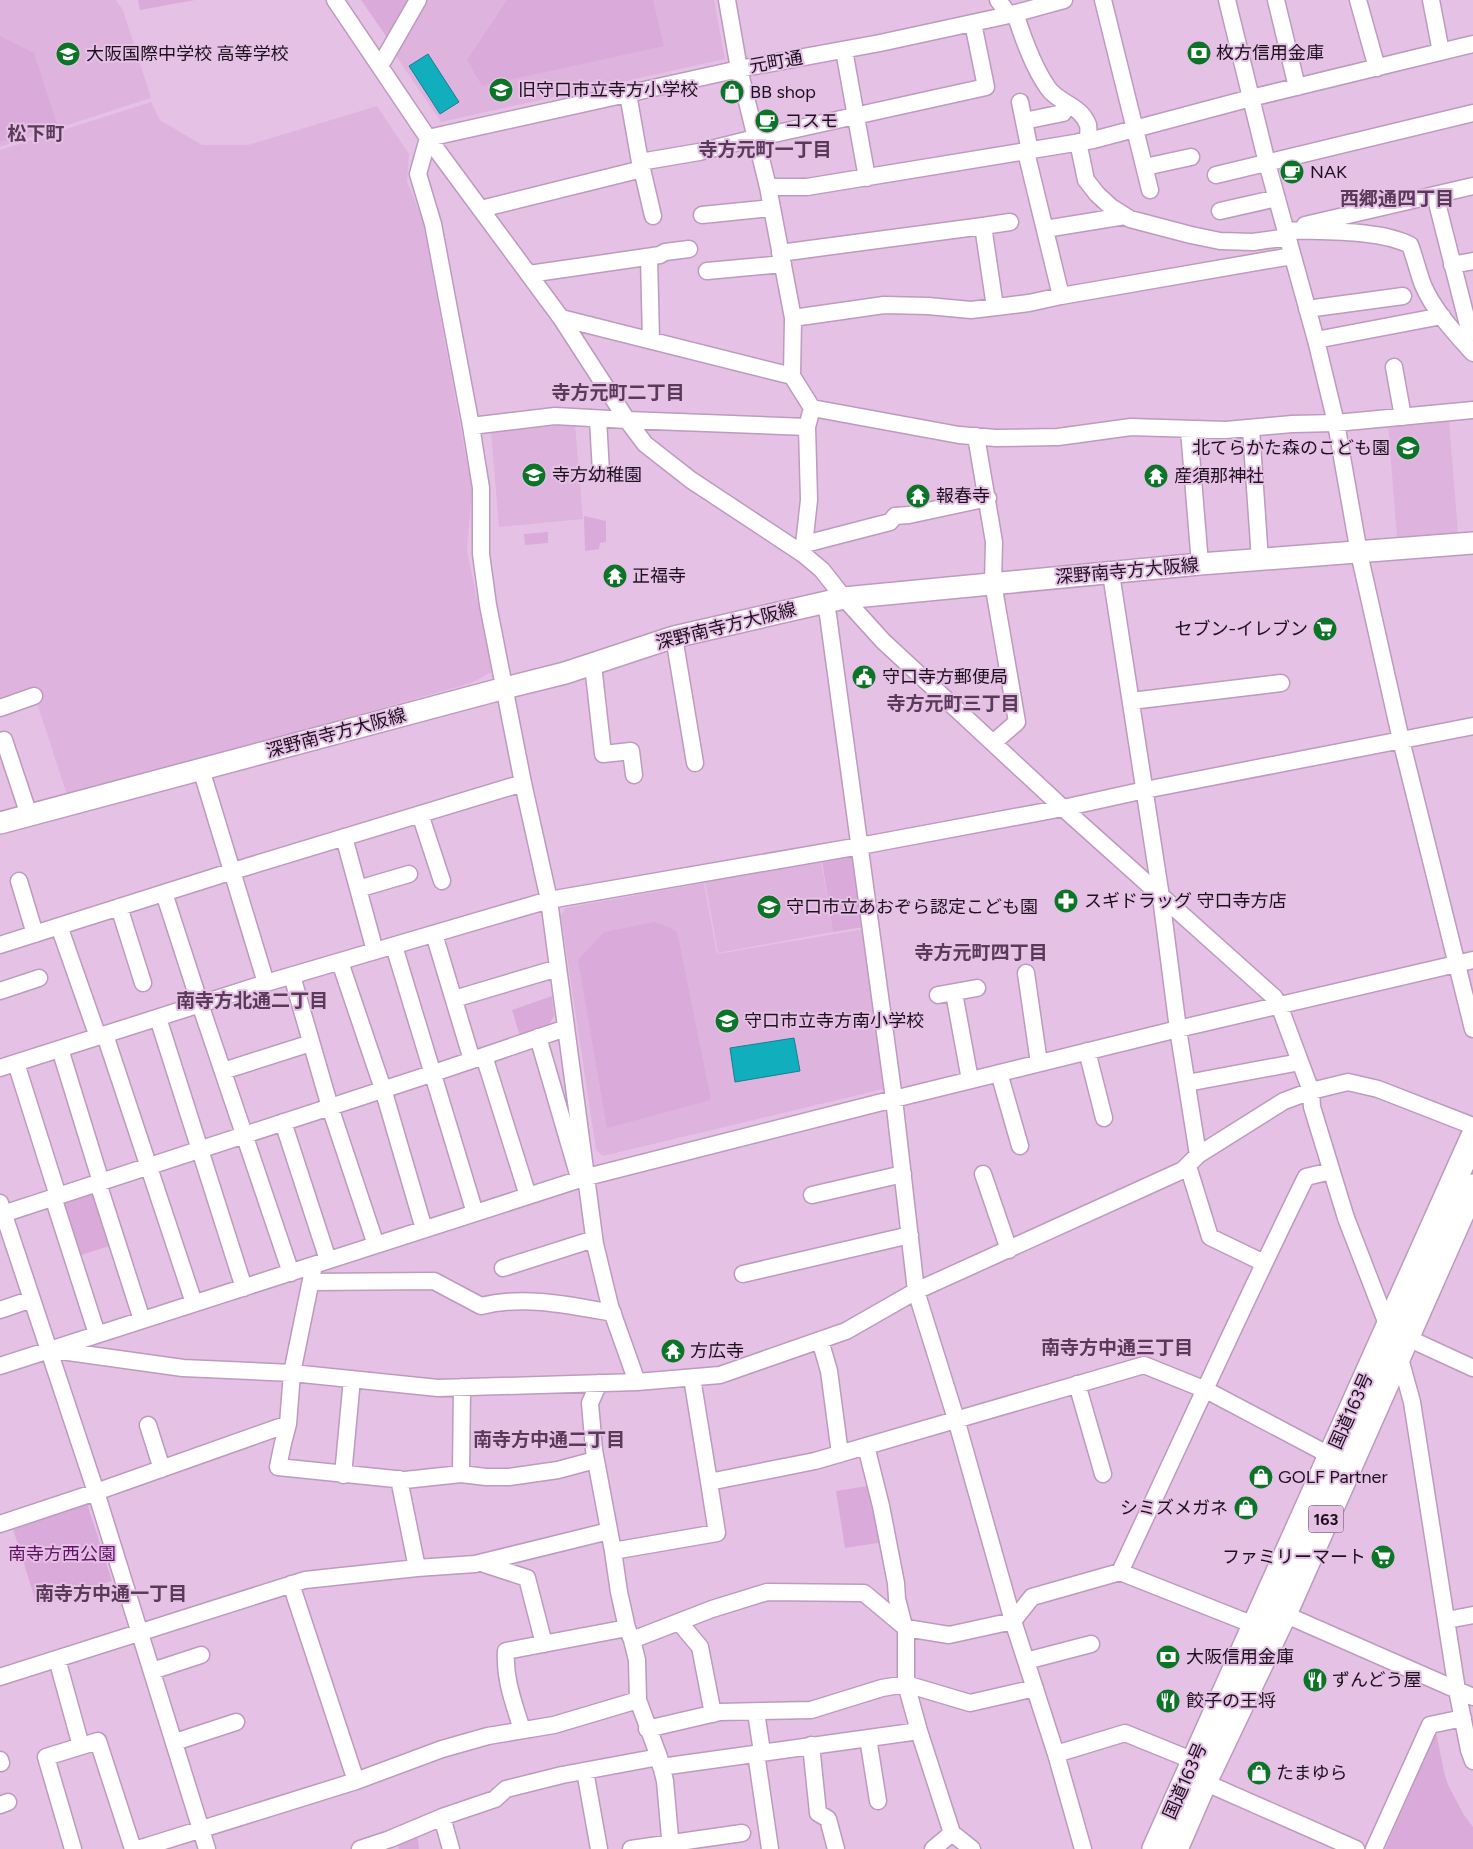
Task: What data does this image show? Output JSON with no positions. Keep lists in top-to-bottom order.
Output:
{
  "streets": {
    "highway": ["国道163号", "163"],
    "main road": ["深野南寺方大阪線"],
    "street": ["元町通"]
  },
  "districts": [
    "松下町",
    "寺方元町一丁目",
    "西郷通四丁目",
    "寺方元町二丁目",
    "寺方元町三丁目",
    "寺方元町四丁目",
    "南寺方北通二丁目",
    "南寺方中通三丁目",
    "南寺方中通二丁目",
    "南寺方中通一丁目"
  ],
  "parks": ["南寺方西公園"],
  "places": {
    "bank": ["枚方信用金庫", "大阪信用金庫"],
    "school or university": [
      "大阪国際中学校 高等学校",
      "旧守口市立寺方小学校",
      "北てらかた森のこども園",
      "寺方幼稚園",
      "守口市立あおぞら認定こども園",
      "守口市立寺方南小学校"
    ],
    "shop": [
      "BB shop",
      "GOLF Partner",
      "シミズメガネ",
      "たまゆら"
    ],
    "cafe": ["コスモ", "NAK"],
    "temple": [
      "産須那神社",
      "報春寺",
      "正福寺",
      "方広寺"
    ],
    "supermarket": ["セブン-イレブン", "ファミリーマート"],
    "public building": ["守口寺方郵便局"],
    "pharmacy": ["スギドラッグ 守口寺方店"],
    "restaurant": ["ずんどう屋", "餃子の王将"]
  }
}
